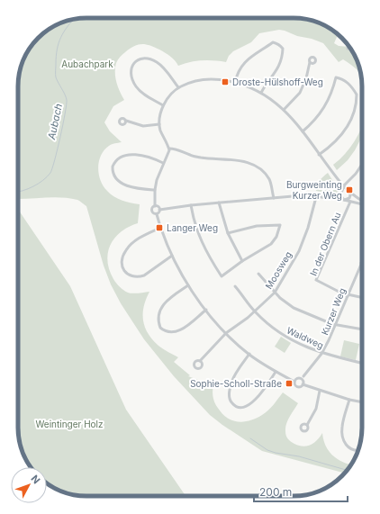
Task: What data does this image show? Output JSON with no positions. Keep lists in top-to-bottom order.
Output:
{
  "streets": {
    "street": [
      "In der Obern Au",
      "Moosweg",
      "Kurzer Weg",
      "Waldweg"
    ]
  },
  "crossings": [
    ["In der Obern Au", "Kurzer Weg"],
    ["Moosweg", "Waldweg"],
    ["Kurzer Weg", "Waldweg"]
  ],
  "water": ["Aubach"],
  "parks": ["Aubachpark", "Weintinger Holz"],
  "places": {
    "transit": [
      "Droste-Hülshoff-Weg",
      "Burgweinting Kurzer Weg",
      "Langer Weg",
      "Sophie-Scholl-Straße"
    ]
  },
  "scale_bar": "200 m",
  "north": "top right"
}
